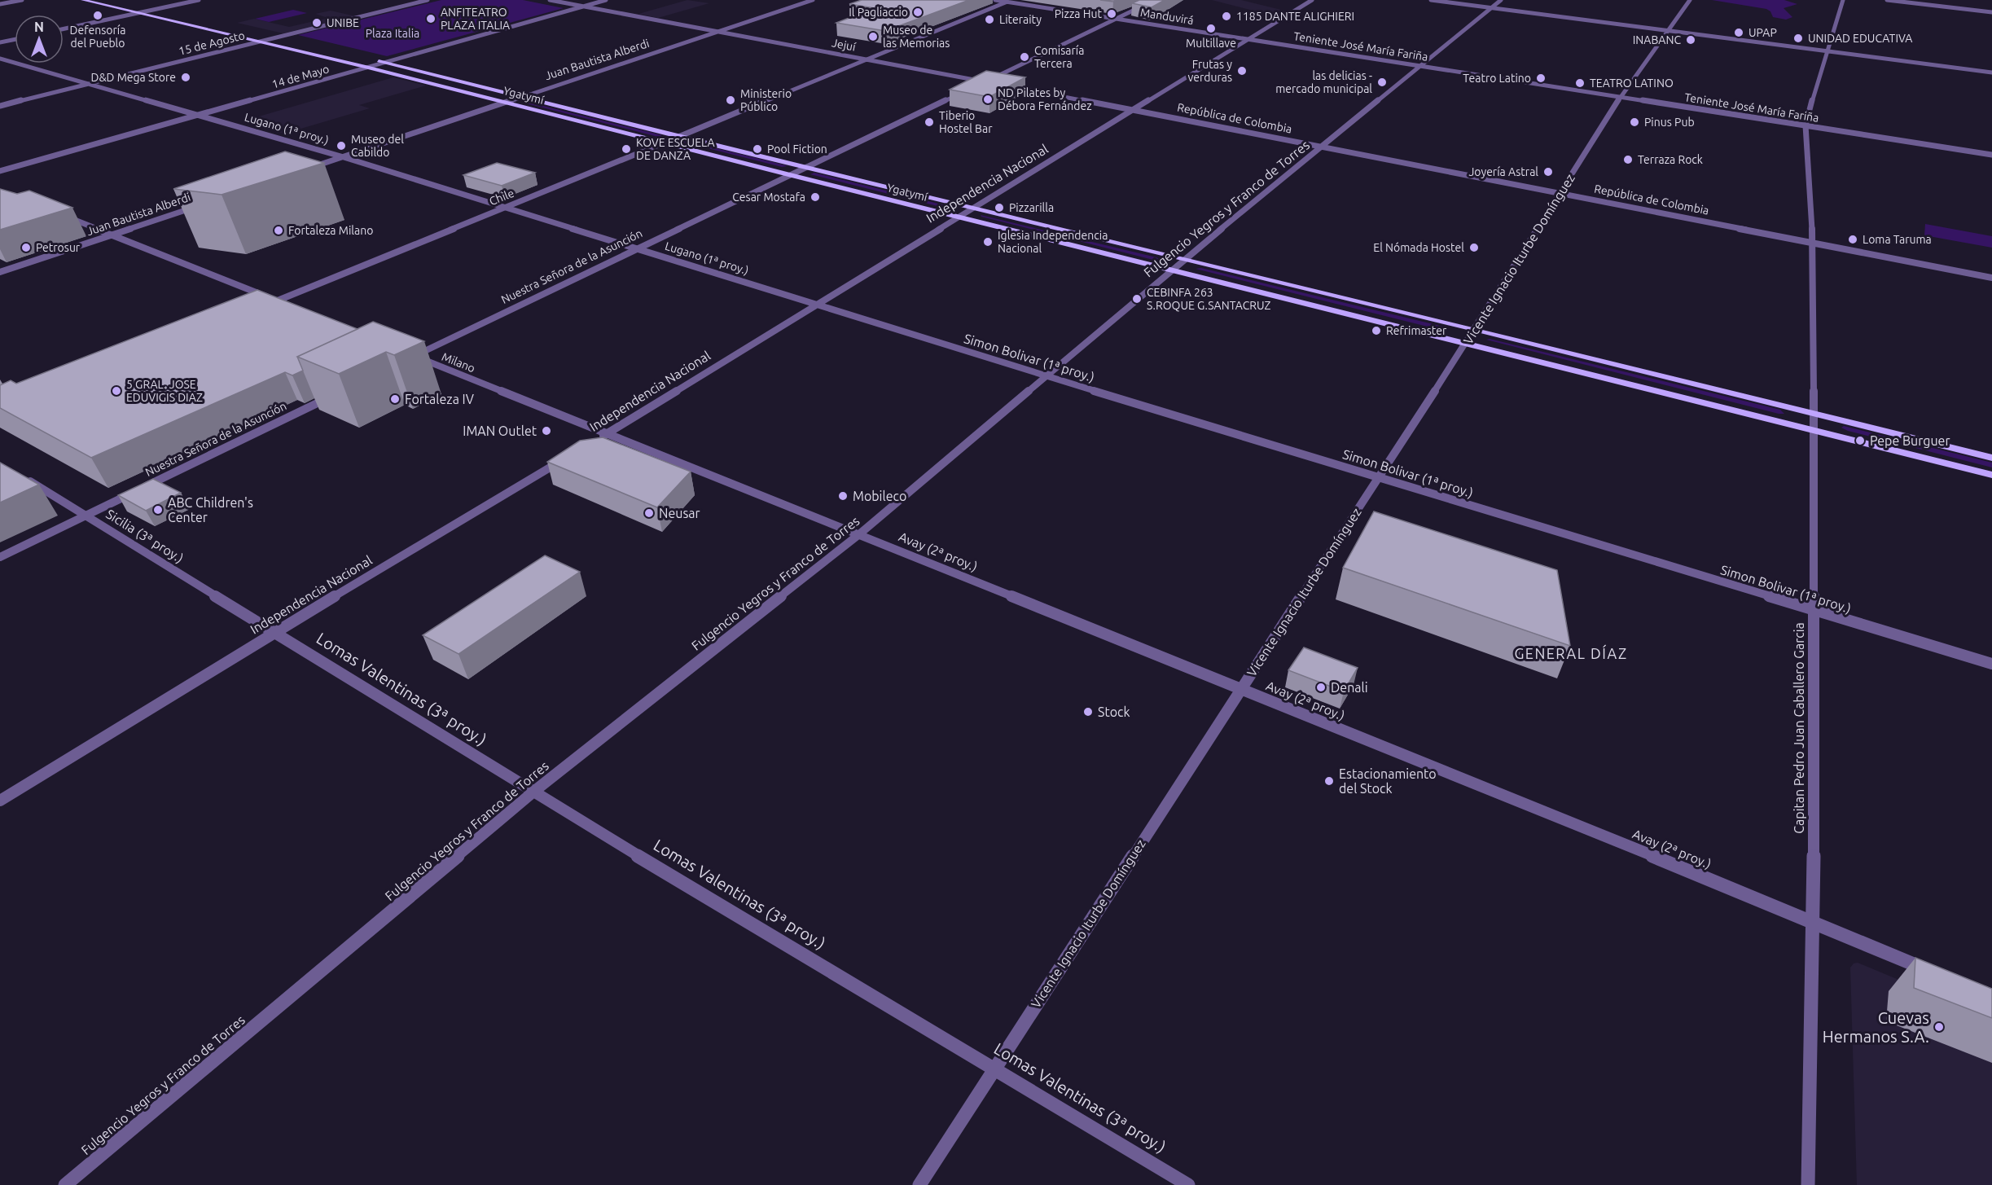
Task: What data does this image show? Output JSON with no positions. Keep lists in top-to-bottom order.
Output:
{
  "streets": {
    "main road": ["Ygatymí"],
    "street": [
      "Manduvirá",
      "15 de Agosto",
      "Jejuí",
      "Teniente José María Fariña",
      "Juan Bautista Alberdi",
      "14 de Mayo",
      "República de Colombia",
      "Lugano (1ª proy.)",
      "Independencia Nacional",
      "Chile",
      "Fulgencio Yegros y Franco de Torres",
      "Vicente Ignacio Iturbe Domínguez",
      "Nuestra Señora de la Asunción",
      "Simon Bolivar (1ª proy.)",
      "Milano",
      "Sicilia (3ª proy.)",
      "Avay (2ª proy.)",
      "Lomas Valentinas (3ª proy.)",
      "Capitan Pedro Juan Caballero Garcia"
    ]
  },
  "crossings": [
    ["Manduvirá", "Teniente José María Fariña"],
    ["Manduvirá", "Independencia Nacional"],
    ["Manduvirá", "Chile"],
    ["15 de Agosto", "Ygatymí"],
    ["15 de Agosto", "Lugano (1ª proy.)"],
    ["Jejuí", "Juan Bautista Alberdi"],
    ["Jejuí", "14 de Mayo"],
    ["Jejuí", "Chile"],
    ["Teniente José María Fariña", "Independencia Nacional"],
    ["Teniente José María Fariña", "Fulgencio Yegros y Franco de Torres"],
    ["Teniente José María Fariña", "Vicente Ignacio Iturbe Domínguez"],
    ["Teniente José María Fariña", "Capitan Pedro Juan Caballero Garcia"],
    ["Juan Bautista Alberdi", "Ygatymí"],
    ["Juan Bautista Alberdi", "Lugano (1ª proy.)"],
    ["14 de Mayo", "Ygatymí"],
    ["14 de Mayo", "Lugano (1ª proy.)"],
    ["Ygatymí", "Independencia Nacional"],
    ["Ygatymí", "Chile"],
    ["Ygatymí", "Fulgencio Yegros y Franco de Torres"],
    ["Ygatymí", "Vicente Ignacio Iturbe Domínguez"],
    ["Ygatymí", "Nuestra Señora de la Asunción"],
    ["Ygatymí", "Capitan Pedro Juan Caballero Garcia"],
    ["República de Colombia", "Independencia Nacional"],
    ["República de Colombia", "Fulgencio Yegros y Franco de Torres"],
    ["República de Colombia", "Vicente Ignacio Iturbe Domínguez"],
    ["República de Colombia", "Capitan Pedro Juan Caballero Garcia"],
    ["Lugano (1ª proy.)", "Independencia Nacional"],
    ["Lugano (1ª proy.)", "Chile"],
    ["Lugano (1ª proy.)", "Nuestra Señora de la Asunción"],
    ["Lugano (1ª proy.)", "Simon Bolivar (1ª proy.)"],
    ["Independencia Nacional", "Simon Bolivar (1ª proy.)"],
    ["Independencia Nacional", "Milano"],
    ["Independencia Nacional", "Sicilia (3ª proy.)"],
    ["Independencia Nacional", "Avay (2ª proy.)"],
    ["Independencia Nacional", "Lomas Valentinas (3ª proy.)"],
    ["Fulgencio Yegros y Franco de Torres", "Simon Bolivar (1ª proy.)"],
    ["Fulgencio Yegros y Franco de Torres", "Avay (2ª proy.)"],
    ["Fulgencio Yegros y Franco de Torres", "Lomas Valentinas (3ª proy.)"],
    ["Vicente Ignacio Iturbe Domínguez", "Simon Bolivar (1ª proy.)"],
    ["Vicente Ignacio Iturbe Domínguez", "Avay (2ª proy.)"],
    ["Vicente Ignacio Iturbe Domínguez", "Lomas Valentinas (3ª proy.)"],
    ["Nuestra Señora de la Asunción", "Milano"],
    ["Nuestra Señora de la Asunción", "Sicilia (3ª proy.)"],
    ["Simon Bolivar (1ª proy.)", "Capitan Pedro Juan Caballero Garcia"],
    ["Milano", "Avay (2ª proy.)"],
    ["Sicilia (3ª proy.)", "Lomas Valentinas (3ª proy.)"],
    ["Avay (2ª proy.)", "Capitan Pedro Juan Caballero Garcia"]
  ],
  "districts": ["GENERAL DÍAZ"],
  "parks": ["Plaza Italia"],
  "places": [
    "Il Pagliaccio",
    "Pizza Hut",
    "Defensoría del Pueblo",
    "1185 DANTE ALIGHIERI",
    "ANFITEATRO PLAZA ITALIA",
    "Literaity",
    "UNIBE",
    "Multillave",
    "UPAP",
    "Museo de las Memorias",
    "UNIDAD EDUCATIVA",
    "INABANC",
    "Comisaría Tercera",
    "Frutas y verduras",
    "D&D Mega Store",
    "Teatro Latino",
    "las delicias - mercado municipal",
    "TEATRO LATINO",
    "ND Pilates by Débora Fernández",
    "Ministerio Público",
    "Tiberio Hostel Bar",
    "Pinus Pub",
    "Museo del Cabildo",
    "KOVE ESCUELA DE DANZA",
    "Pool Fiction",
    "Terraza Rock",
    "Joyería Astral",
    "Cesar Mostafa",
    "Pizzarilla",
    "Fortaleza Milano",
    "Loma Taruma",
    "Iglesia Independencia Nacional",
    "Petrosur",
    "El Nómada Hostel",
    "CEBINFA 263 S.ROQUE G.SANTACRUZ",
    "Refrimaster",
    "5 GRAL. JOSE EDUVIGIS DIAZ",
    "Fortaleza IV",
    "IMAN Outlet",
    "Pepe Burguer",
    "Mobileco",
    "ABC Children's Center",
    "Neusar",
    "Denali",
    "Stock",
    "Estacionamiento del Stock",
    "Cuevas Hermanos S.A."
  ],
  "north": "top"
}
